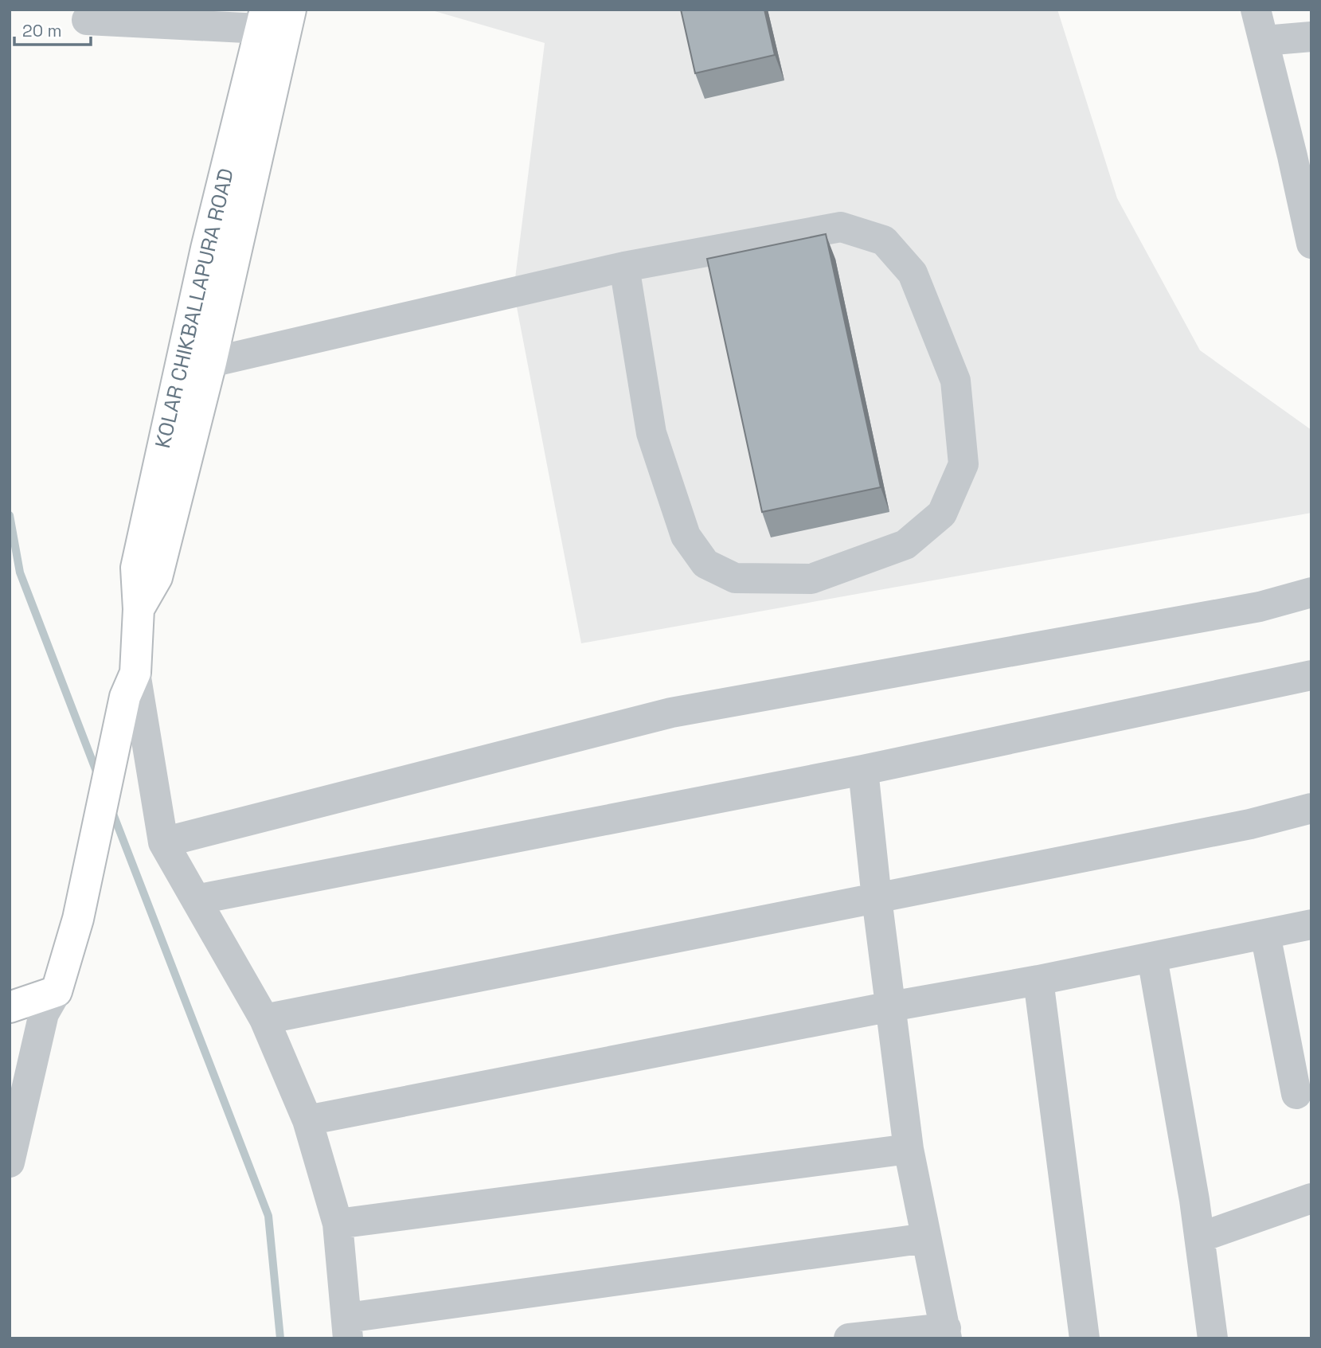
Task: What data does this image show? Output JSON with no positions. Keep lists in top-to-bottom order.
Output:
{
  "streets": {
    "main road": ["KOLAR CHIKBALLAPURA ROAD"]
  },
  "scale_bar": "20 m"
}
